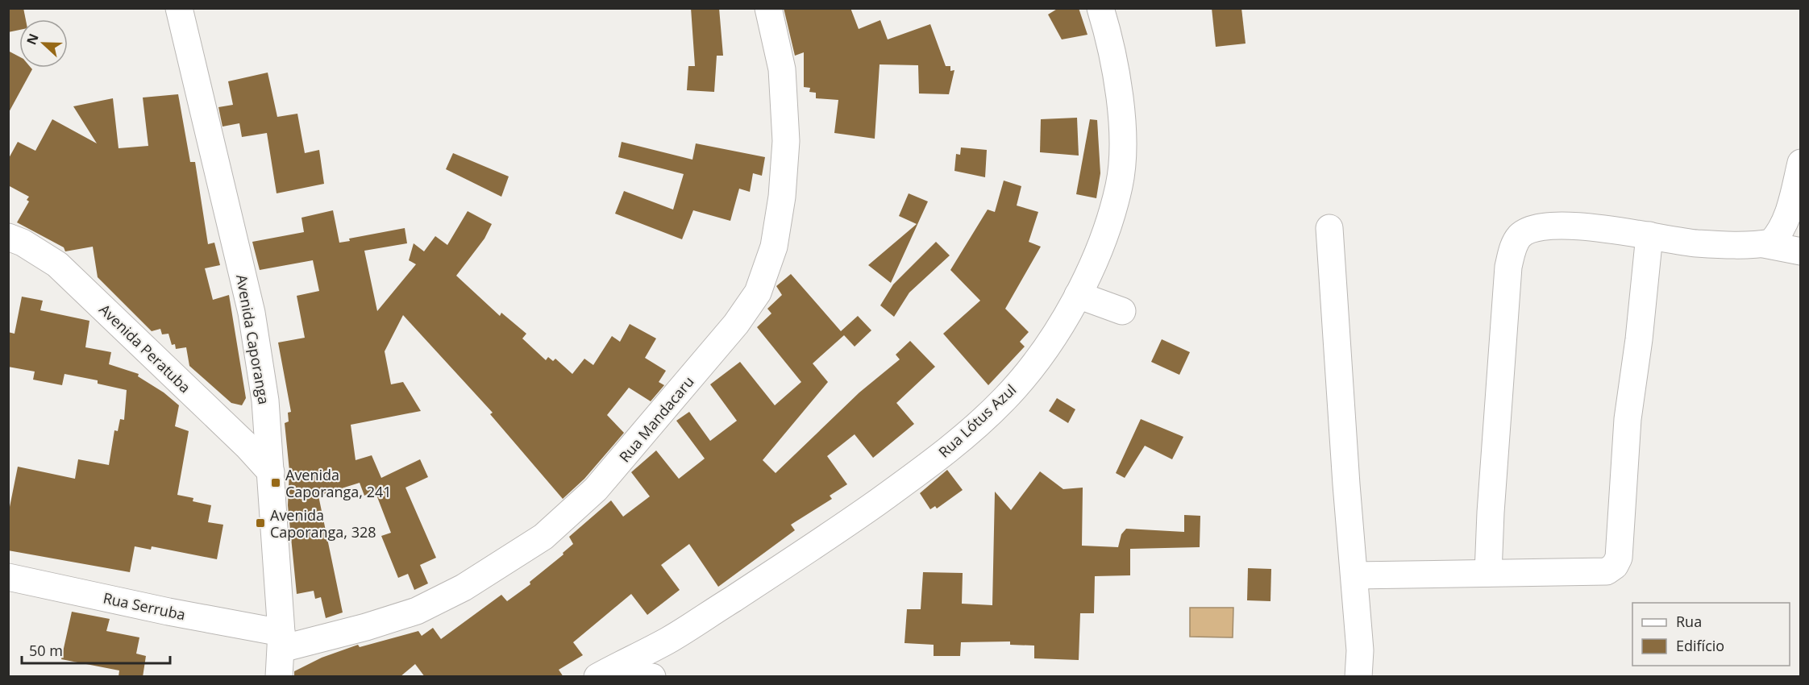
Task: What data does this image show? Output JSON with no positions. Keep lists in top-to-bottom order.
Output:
{
  "streets": {
    "street": [
      "Avenida Caporanga",
      "Avenida Peratuba",
      "Rua Mandacaru",
      "Rua Lótus Azul",
      "Rua Serruba"
    ]
  },
  "crossings": [
    ["Avenida Caporanga", "Avenida Peratuba"],
    ["Avenida Caporanga", "Rua Mandacaru"],
    ["Avenida Caporanga", "Rua Serruba"],
    ["Rua Mandacaru", "Rua Serruba"]
  ],
  "places": {
    "transit": ["Avenida Caporanga, 241", "Avenida Caporanga, 328"]
  },
  "legend": ["Rua", "Edifício"],
  "scale_bar": "50 m",
  "north": "left"
}
